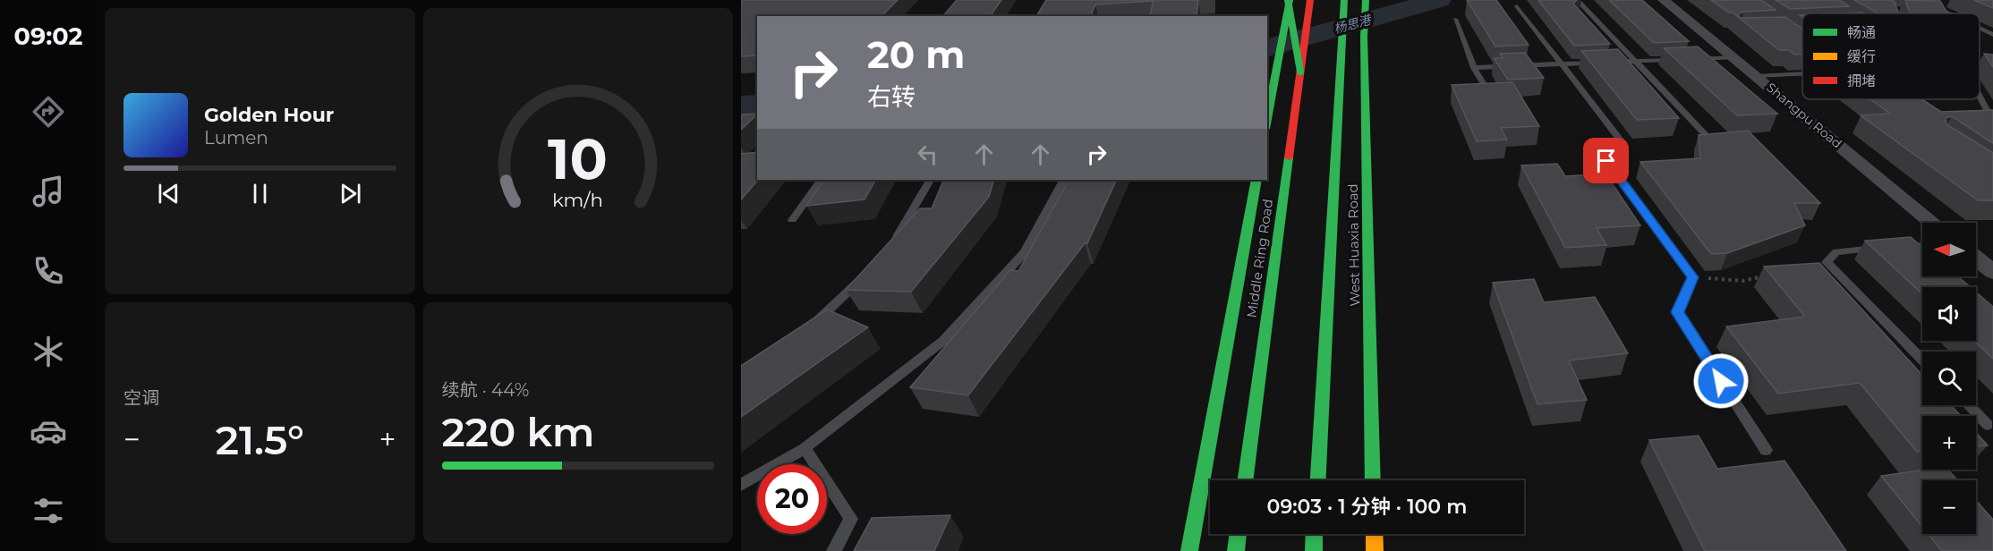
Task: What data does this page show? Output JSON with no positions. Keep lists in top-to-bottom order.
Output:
{
  "streets": {
    "main road": ["West Huaxia Road", "Middle Ring Road"],
    "street": ["Shangpu Road"]
  },
  "water": ["杨思港"],
  "legend": ["畅通", "缓行", "拥堵"],
  "north": "left",
  "page": {
    "tabs": "09:02",
    "turn": ["20 m", "右转"],
    "song": ["Golden Hour", "Lumen"],
    "map_buttons": ["+", "−"],
    "tile": [
      "空调",
      ["续航 · 44%", "220 km"]
    ],
    "heat": ["−", "21.5°", "+"],
    "limit": "20",
    "trip": "09:03 · 1 分钟 · 100 m",
    "gauge": ["10", "km/h"]
  }
}
